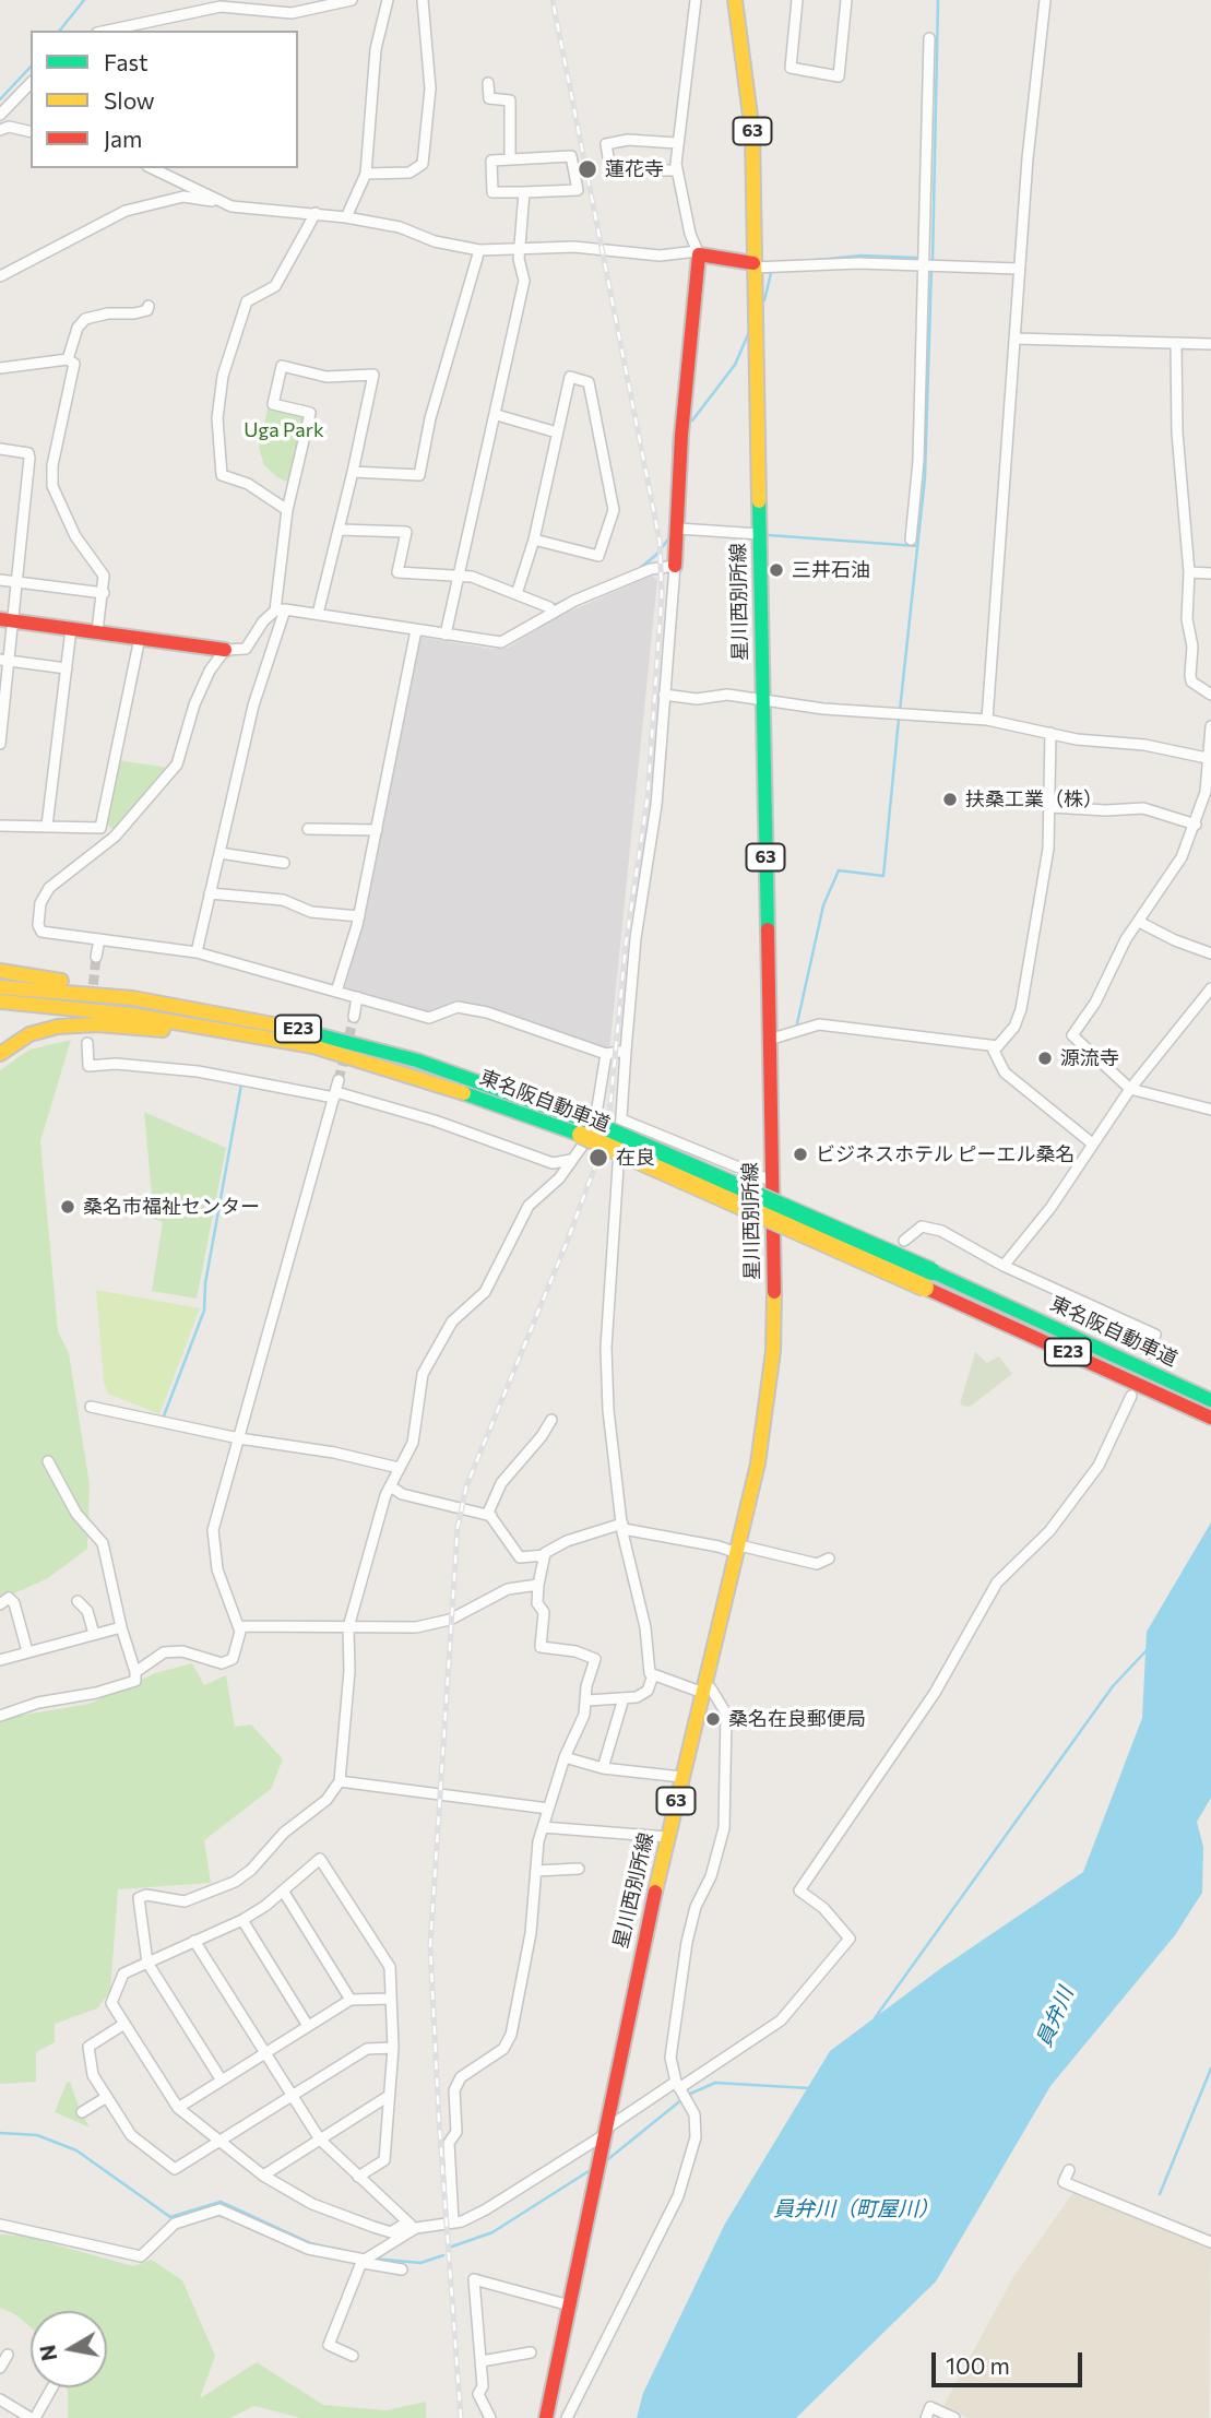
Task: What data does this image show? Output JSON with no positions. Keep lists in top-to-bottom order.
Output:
{
  "streets": {
    "main road": [
      "63",
      "星川西別所線",
      "E23",
      "東名阪自動車道"
    ]
  },
  "water": ["員弁川", "員弁川（町屋川）"],
  "parks": ["Uga Park"],
  "places": [
    "蓮花寺",
    "三井石油",
    "扶桑工業（株）",
    "源流寺",
    "ビジネスホテル ピーエル桑名",
    "在良",
    "桑名市福祉センター",
    "桑名在良郵便局"
  ],
  "legend": ["Fast", "Slow", "Jam"],
  "scale_bar": "100 m",
  "north": "left"
}
